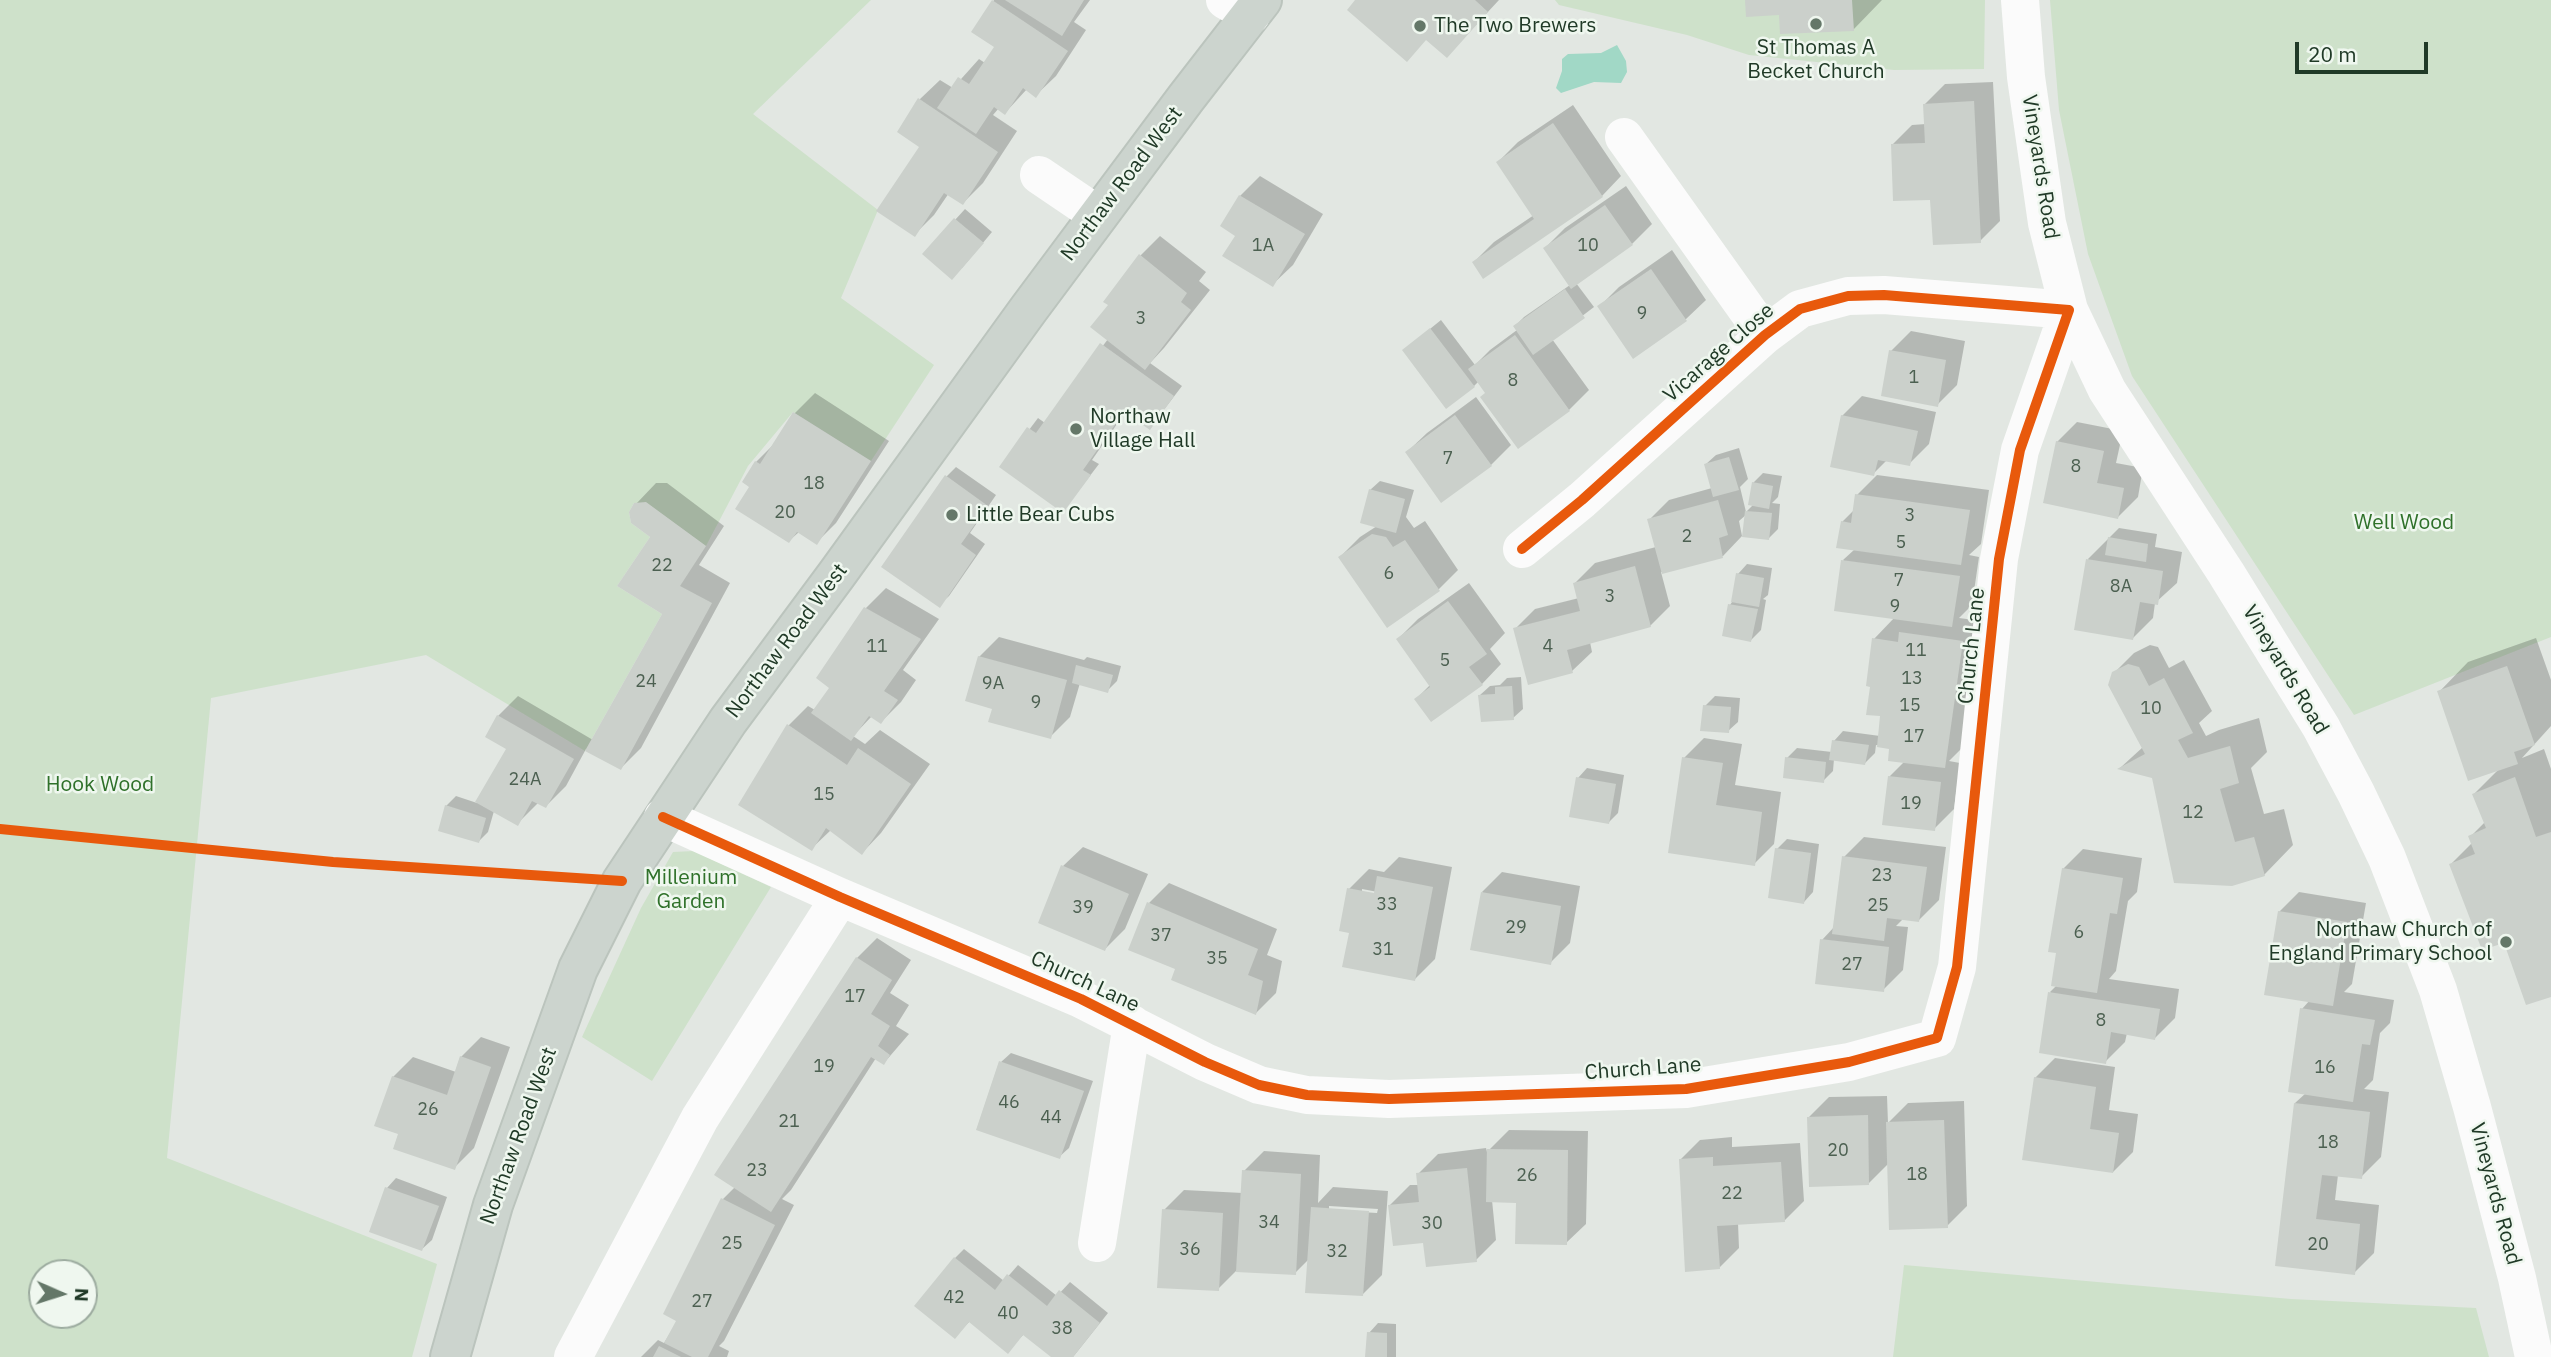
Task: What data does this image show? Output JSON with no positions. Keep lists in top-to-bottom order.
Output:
{
  "streets": {
    "main road": ["Northaw Road West"],
    "street": ["Vineyards Road", "Vicarage Close", "Church Lane"]
  },
  "crossings": [
    ["Vineyards Road", "Vicarage Close"],
    ["Vineyards Road", "Church Lane"],
    ["Northaw Road West", "Church Lane"],
    ["Vicarage Close", "Church Lane"]
  ],
  "parks": ["Well Wood", "Hook Wood", "Millenium Garden"],
  "places": [
    "St Thomas A Becket Church",
    "The Two Brewers",
    "Northaw Village Hall",
    "Little Bear Cubs",
    "Northaw Church of England Primary School"
  ],
  "house_numbers": [
    "1A",
    "10",
    "9",
    "3",
    "1",
    "8",
    "7",
    "8",
    "18",
    "20",
    "3",
    "2",
    "5",
    "22",
    "6",
    "7",
    "8A",
    "3",
    "9",
    "11",
    "4",
    "11",
    "5",
    "13",
    "24",
    "9A",
    "9",
    "15",
    "10",
    "17",
    "24A",
    "15",
    "19",
    "12",
    "23",
    "33",
    "25",
    "39",
    "29",
    "6",
    "37",
    "31",
    "35",
    "27",
    "17",
    "8",
    "19",
    "16",
    "46",
    "26",
    "44",
    "21",
    "18",
    "20",
    "23",
    "18",
    "26",
    "22",
    "34",
    "30",
    "25",
    "20",
    "36",
    "32",
    "42",
    "27",
    "40",
    "38"
  ],
  "scale_bar": "20 m",
  "north": "right"
}
